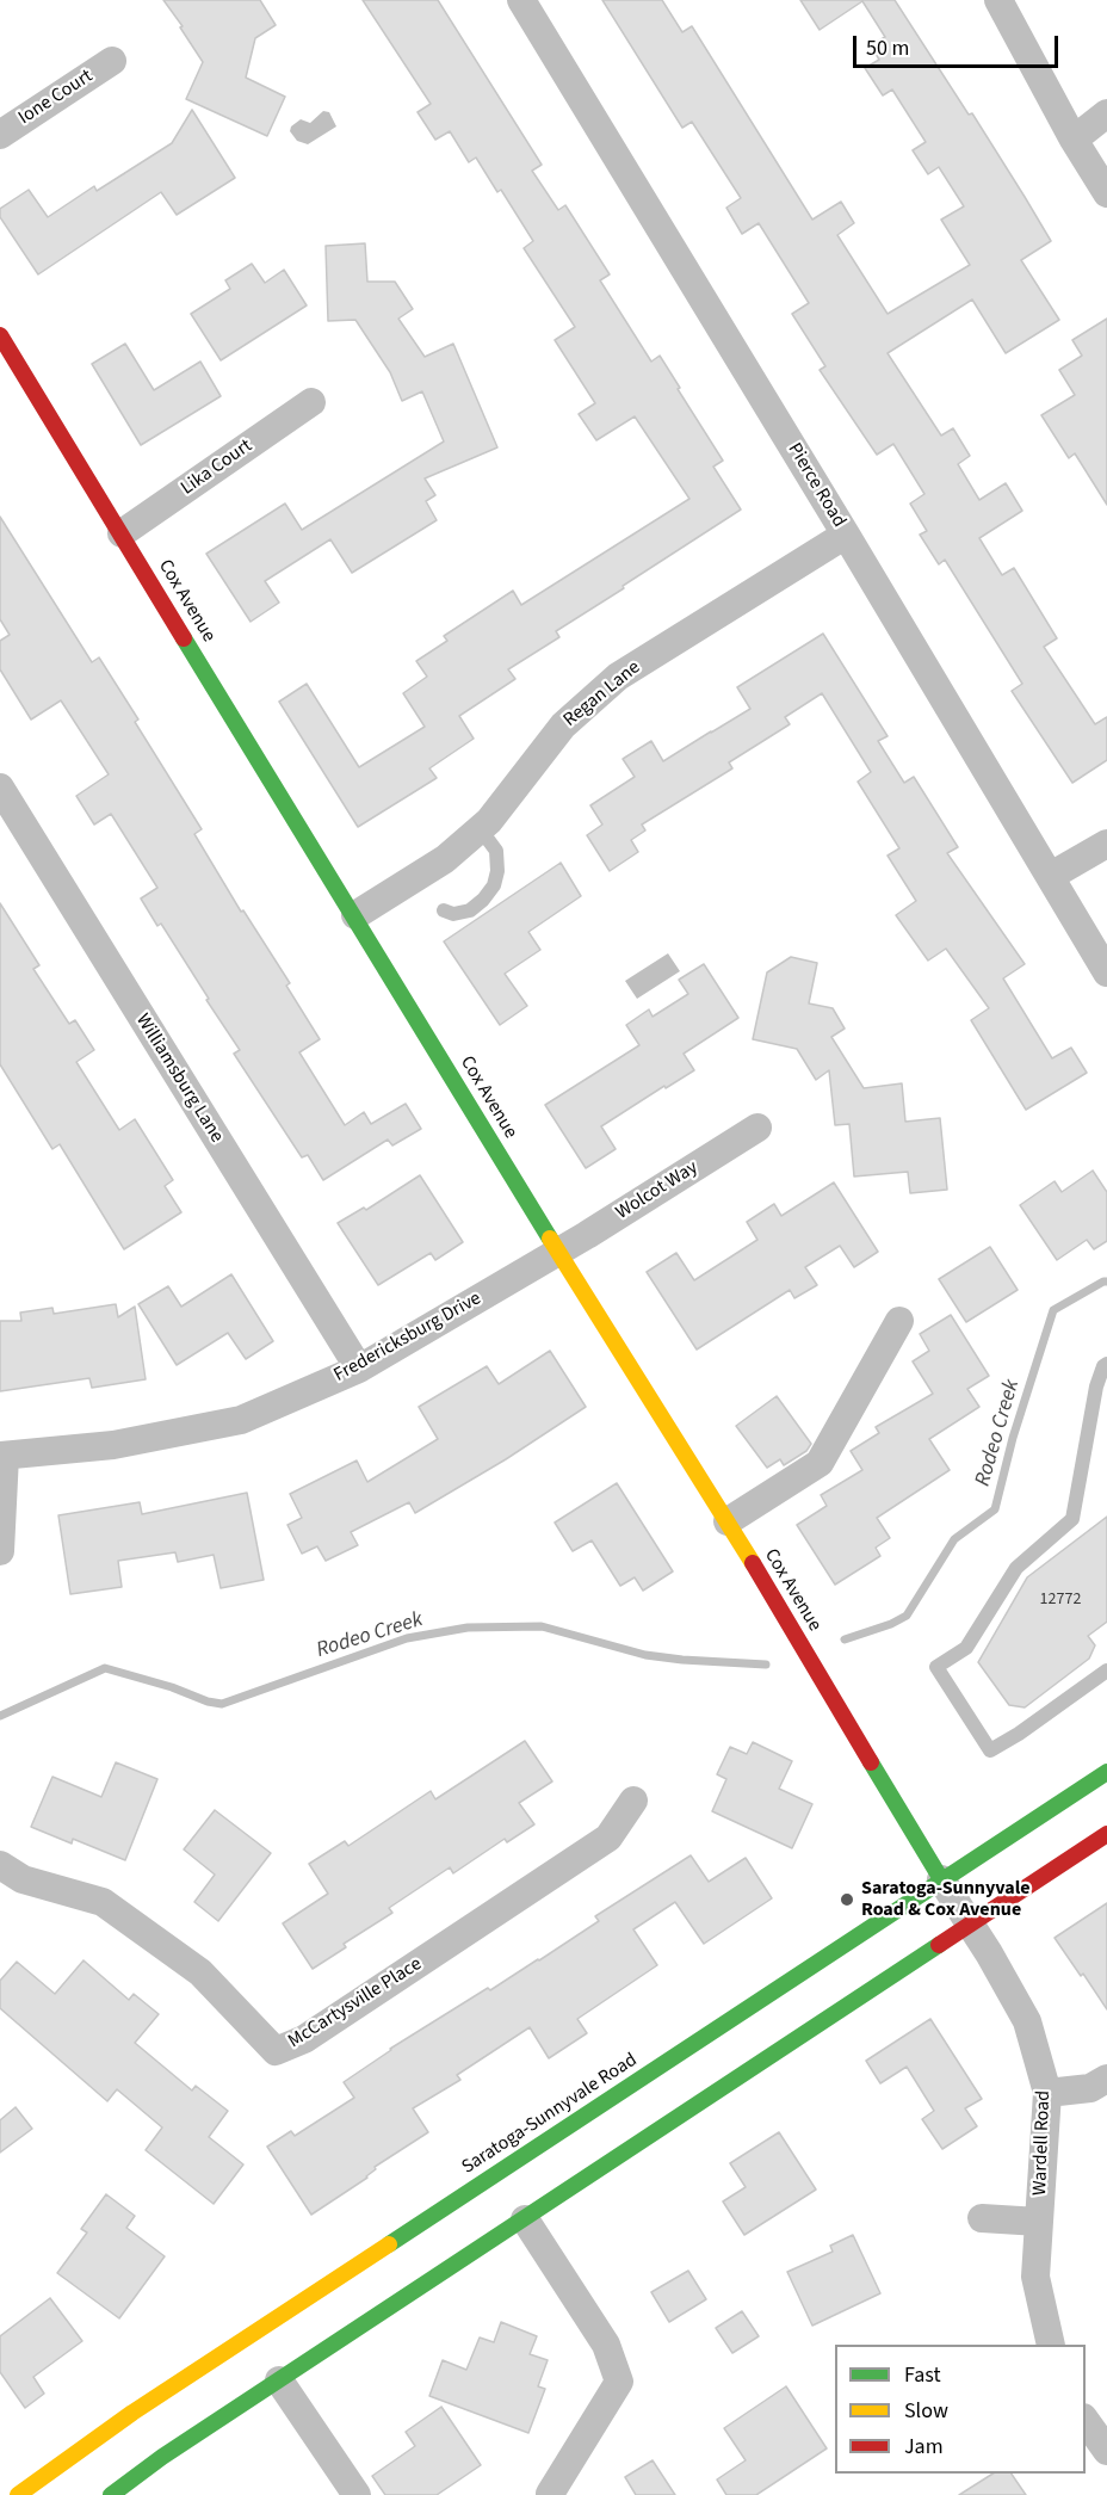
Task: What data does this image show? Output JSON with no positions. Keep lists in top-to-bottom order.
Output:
{
  "streets": {
    "main road": ["Cox Avenue", "Saratoga-Sunnyvale Road"],
    "street": [
      "Ione Court",
      "Lika Court",
      "Pierce Road",
      "Regan Lane",
      "Williamsburg Lane",
      "Wolcot Way",
      "Fredericksburg Drive",
      "McCartysville Place",
      "Wardell Road"
    ]
  },
  "crossings": [
    ["Lika Court", "Cox Avenue"],
    ["Pierce Road", "Regan Lane"],
    ["Cox Avenue", "Regan Lane"],
    ["Cox Avenue", "Wolcot Way"],
    ["Cox Avenue", "Fredericksburg Drive"],
    ["Cox Avenue", "Saratoga-Sunnyvale Road"],
    ["Cox Avenue", "Wardell Road"],
    ["Williamsburg Lane", "Fredericksburg Drive"],
    ["Wolcot Way", "Fredericksburg Drive"],
    ["Saratoga-Sunnyvale Road", "Wardell Road"]
  ],
  "water": ["Rodeo Creek"],
  "places": ["Saratoga-Sunnyvale Road & Cox Avenue"],
  "house_numbers": ["12772"],
  "legend": ["Fast", "Slow", "Jam"],
  "scale_bar": "50 m"
}
